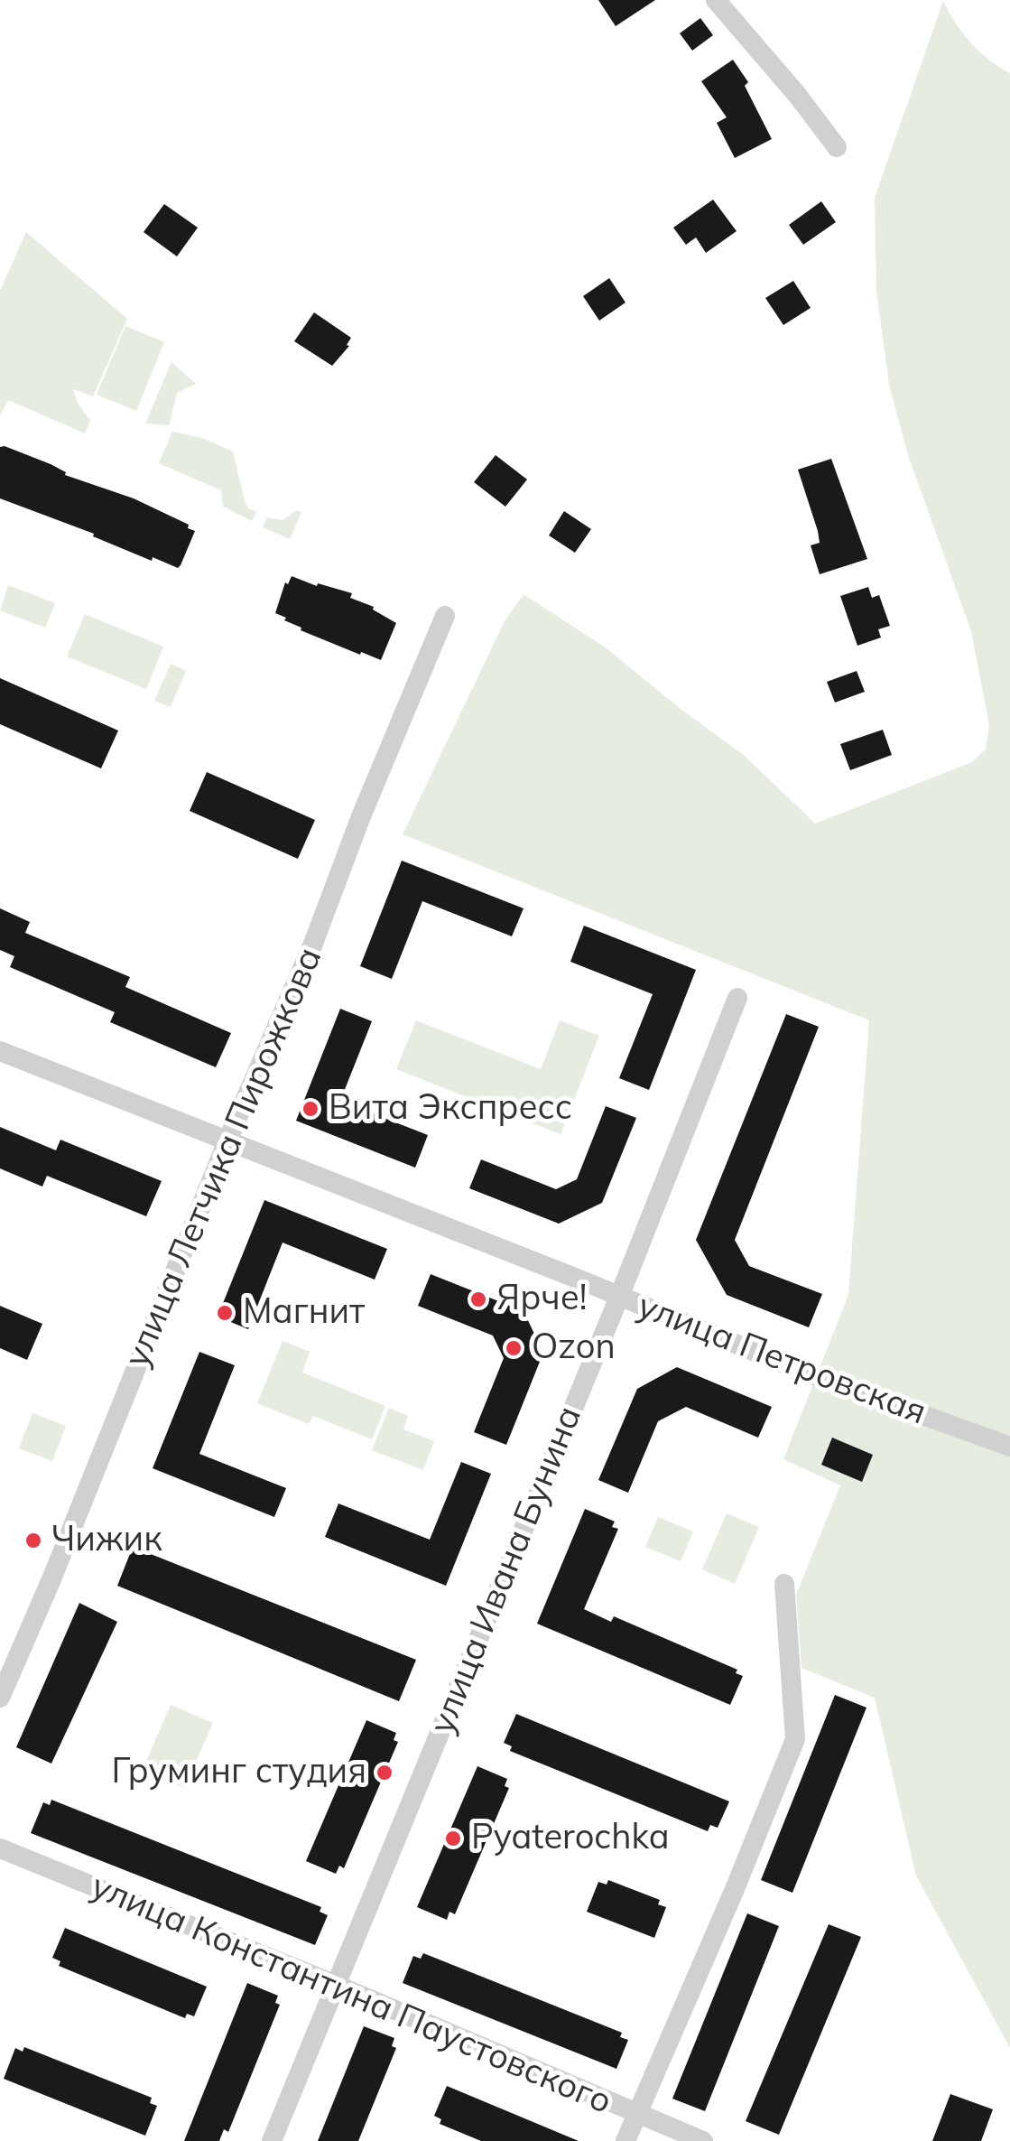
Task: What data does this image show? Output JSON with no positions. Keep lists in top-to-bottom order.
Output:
{
  "streets": {
    "street": [
      "улица Летчика Пирожкова",
      "улица Петровская",
      "улица Ивана Бунина",
      "улица Константина Паустовского"
    ]
  },
  "crossings": [
    ["улица Летчика Пирожкова", "улица Петровская"],
    ["улица Петровская", "улица Ивана Бунина"],
    ["улица Ивана Бунина", "улица Константина Паустовского"]
  ],
  "places": [
    "Вита Экспресс",
    "Ярче!",
    "Магнит",
    "Ozon",
    "Чижик",
    "Груминг студия",
    "Pyaterochka"
  ]
}
